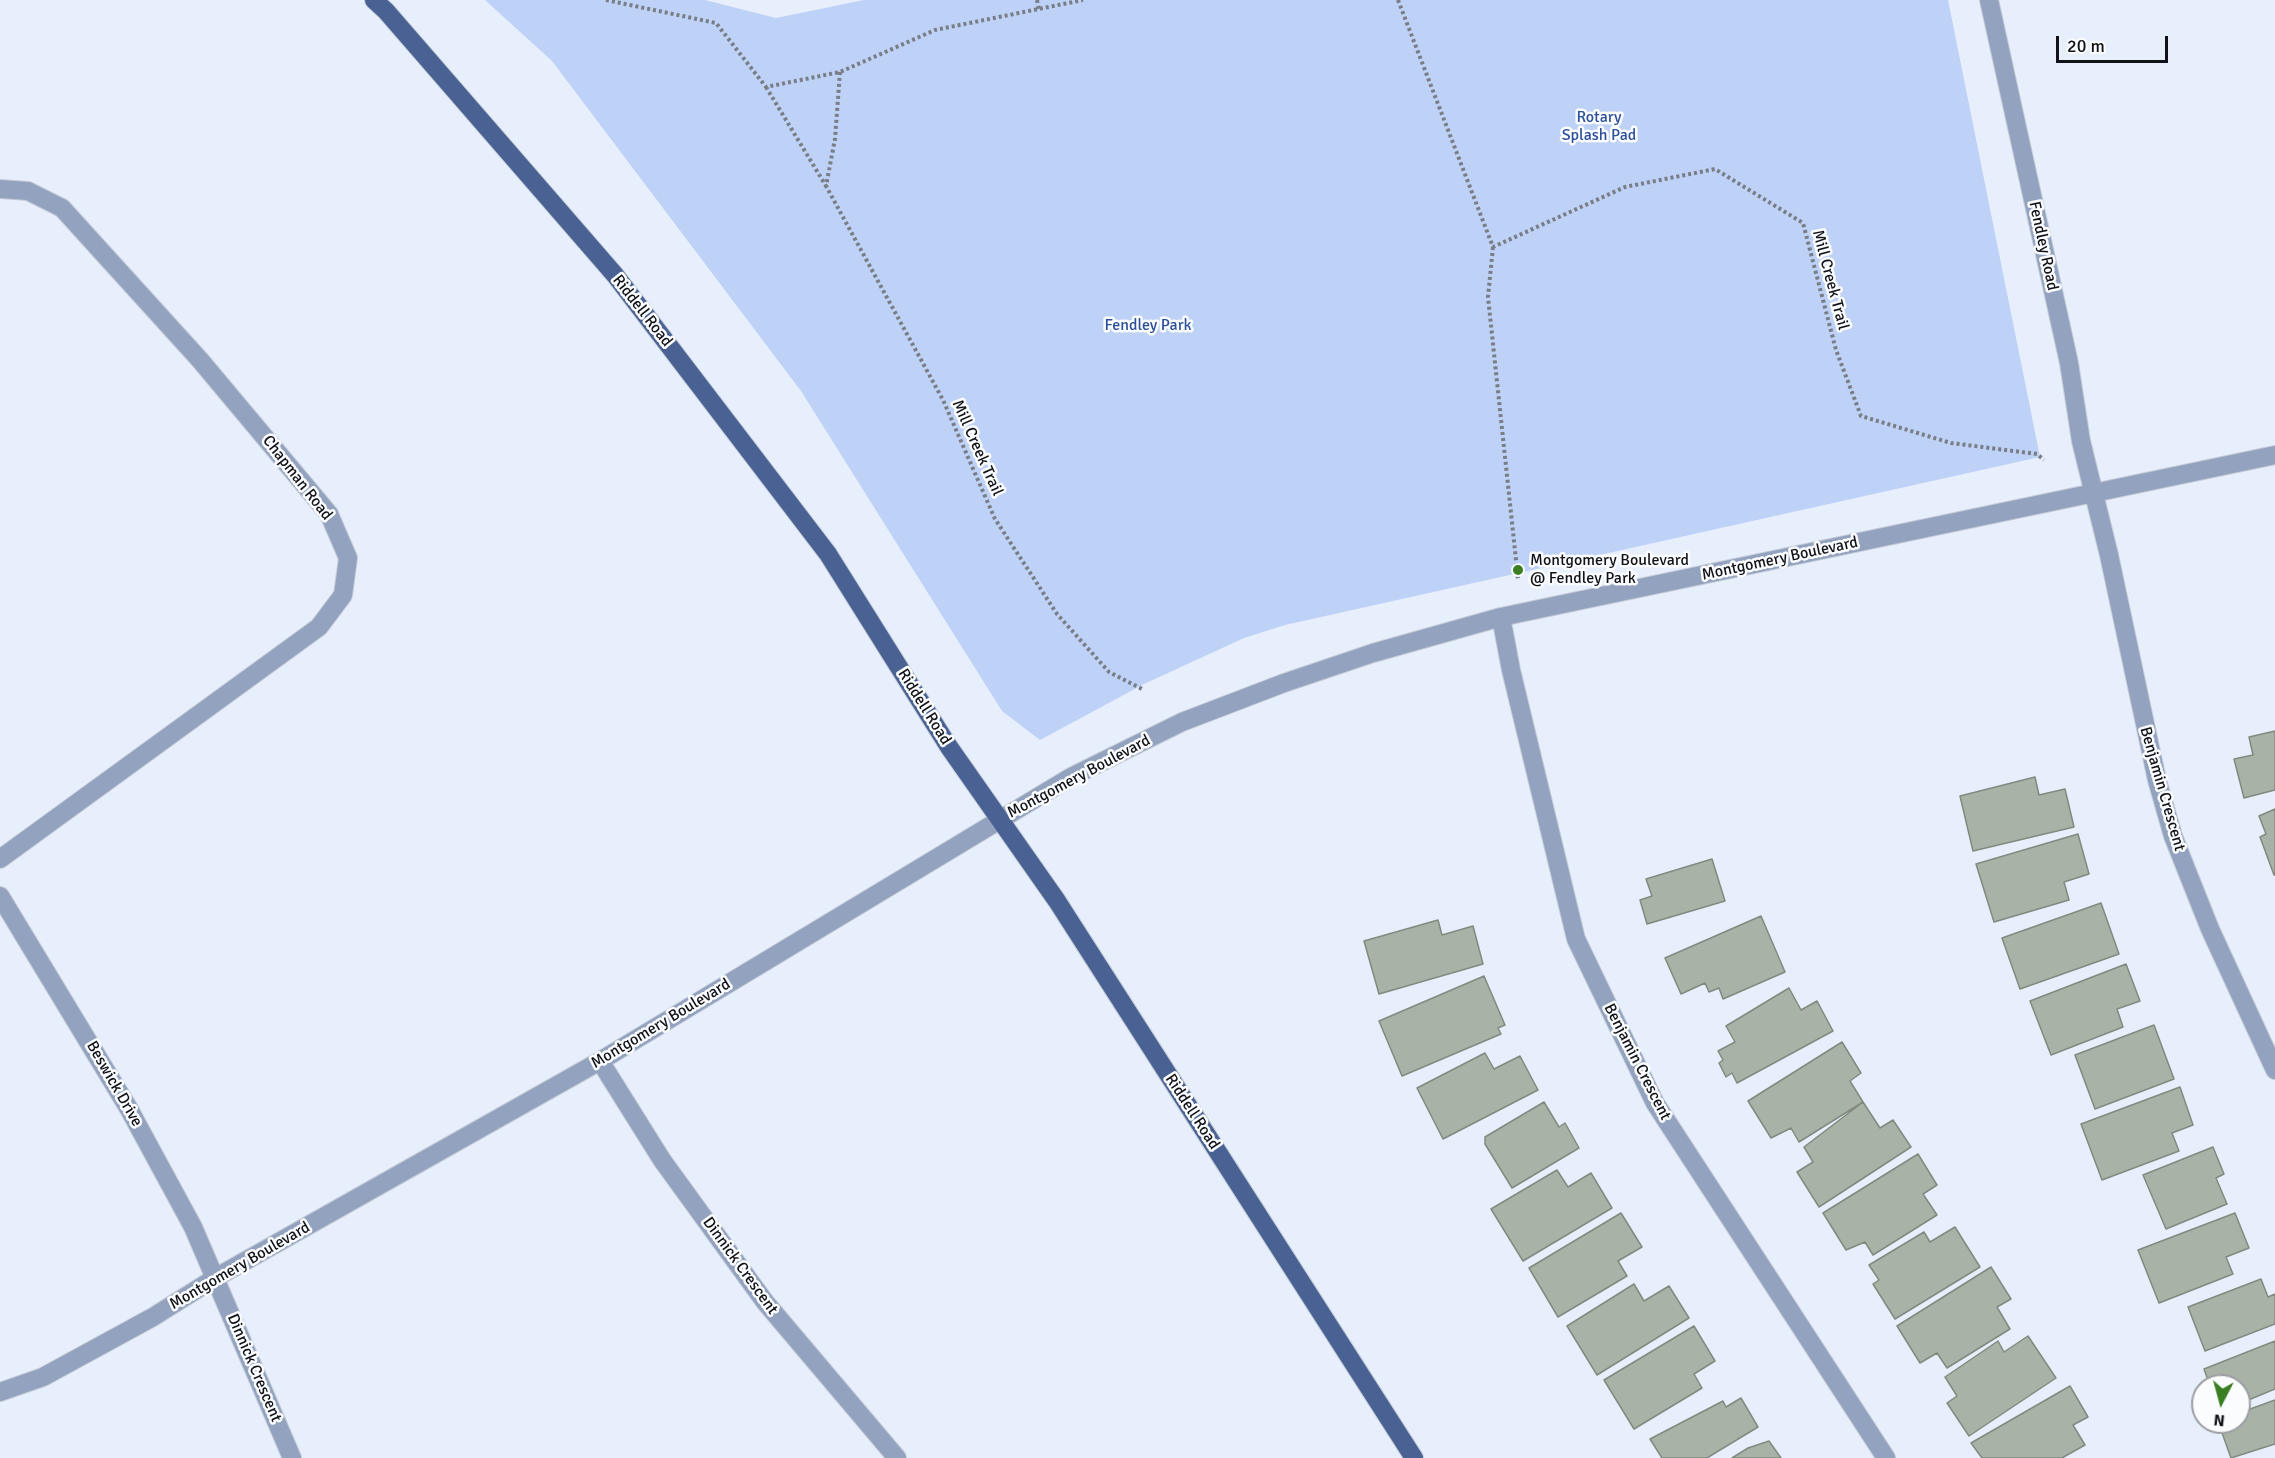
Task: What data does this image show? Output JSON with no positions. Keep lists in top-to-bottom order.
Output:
{
  "streets": {
    "main road": ["Riddell Road"],
    "street": [
      "Fendley Road",
      "Chapman Road",
      "Montgomery Boulevard",
      "Benjamin Crescent",
      "Beswick Drive",
      "Dinnick Crescent"
    ],
    "path": ["Mill Creek Trail"]
  },
  "crossings": [
    ["Fendley Road", "Montgomery Boulevard"],
    ["Fendley Road", "Benjamin Crescent"],
    ["Riddell Road", "Montgomery Boulevard"],
    ["Montgomery Boulevard", "Benjamin Crescent"],
    ["Montgomery Boulevard", "Beswick Drive"],
    ["Montgomery Boulevard", "Dinnick Crescent"],
    ["Beswick Drive", "Dinnick Crescent"]
  ],
  "parks": ["Rotary Splash Pad", "Fendley Park"],
  "places": ["Montgomery Boulevard @ Fendley Park"],
  "scale_bar": "20 m",
  "north": "bottom"
}
